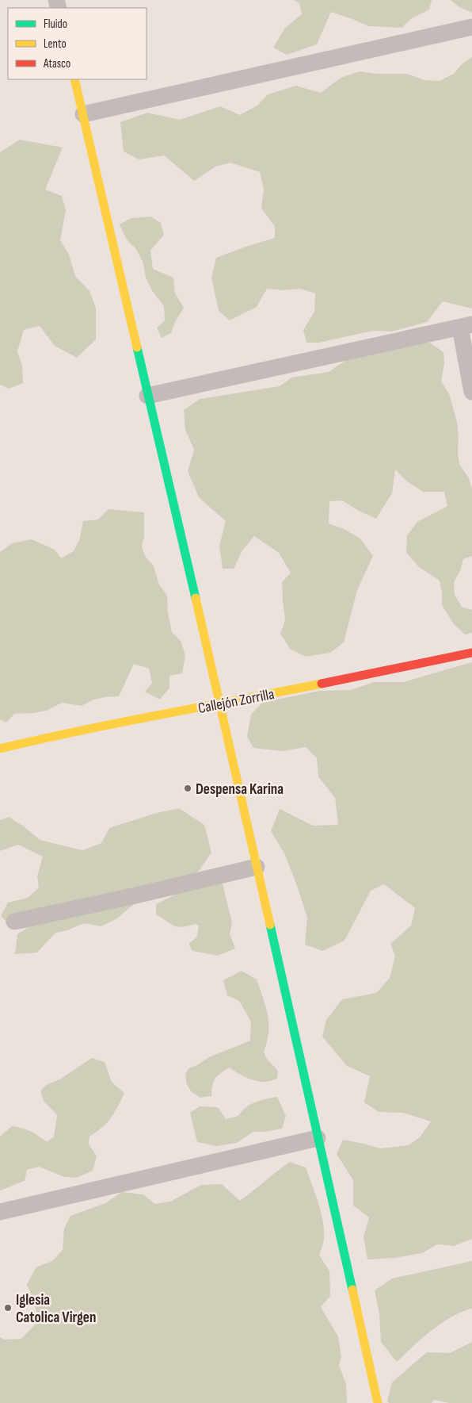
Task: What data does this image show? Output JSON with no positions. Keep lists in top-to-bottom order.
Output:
{
  "streets": {
    "street": ["Callejón Zorrilla"]
  },
  "places": ["Despensa Karina", "Iglesia Catolica Virgen"],
  "legend": ["Fluido", "Lento", "Atasco"]
}
